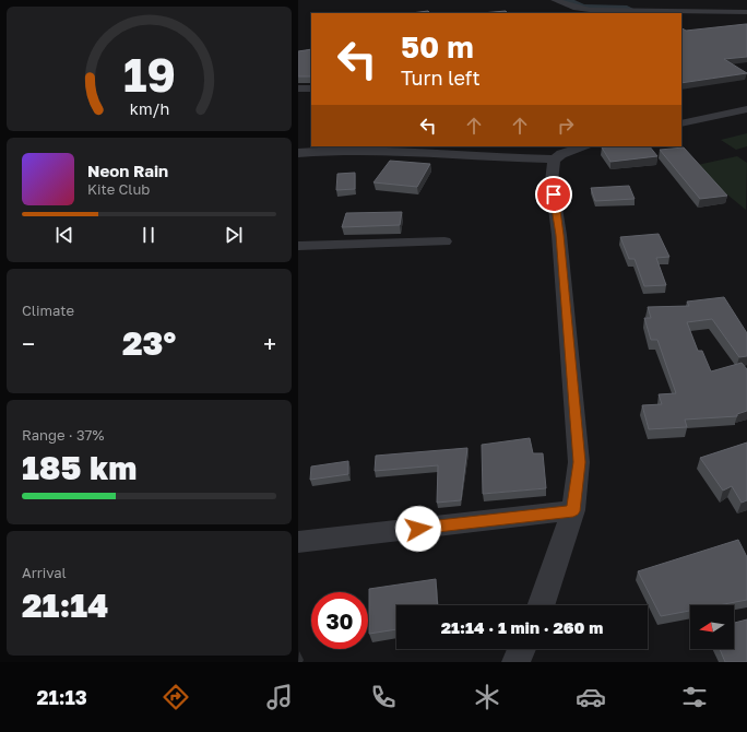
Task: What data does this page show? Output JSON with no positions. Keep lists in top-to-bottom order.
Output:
{
  "north": "left",
  "page": {
    "turn": ["50 m", "Turn left"],
    "song": ["Neon Rain", "Kite Club"],
    "tile": [
      "Climate",
      ["Range · 37%", "185 km"],
      ["Arrival", "21:14"]
    ],
    "heat": ["−", "23°", "+"],
    "limit": "30",
    "trip": "21:14 · 1 min · 260 m",
    "tabs": "21:13",
    "gauge": ["19", "km/h"]
  }
}
